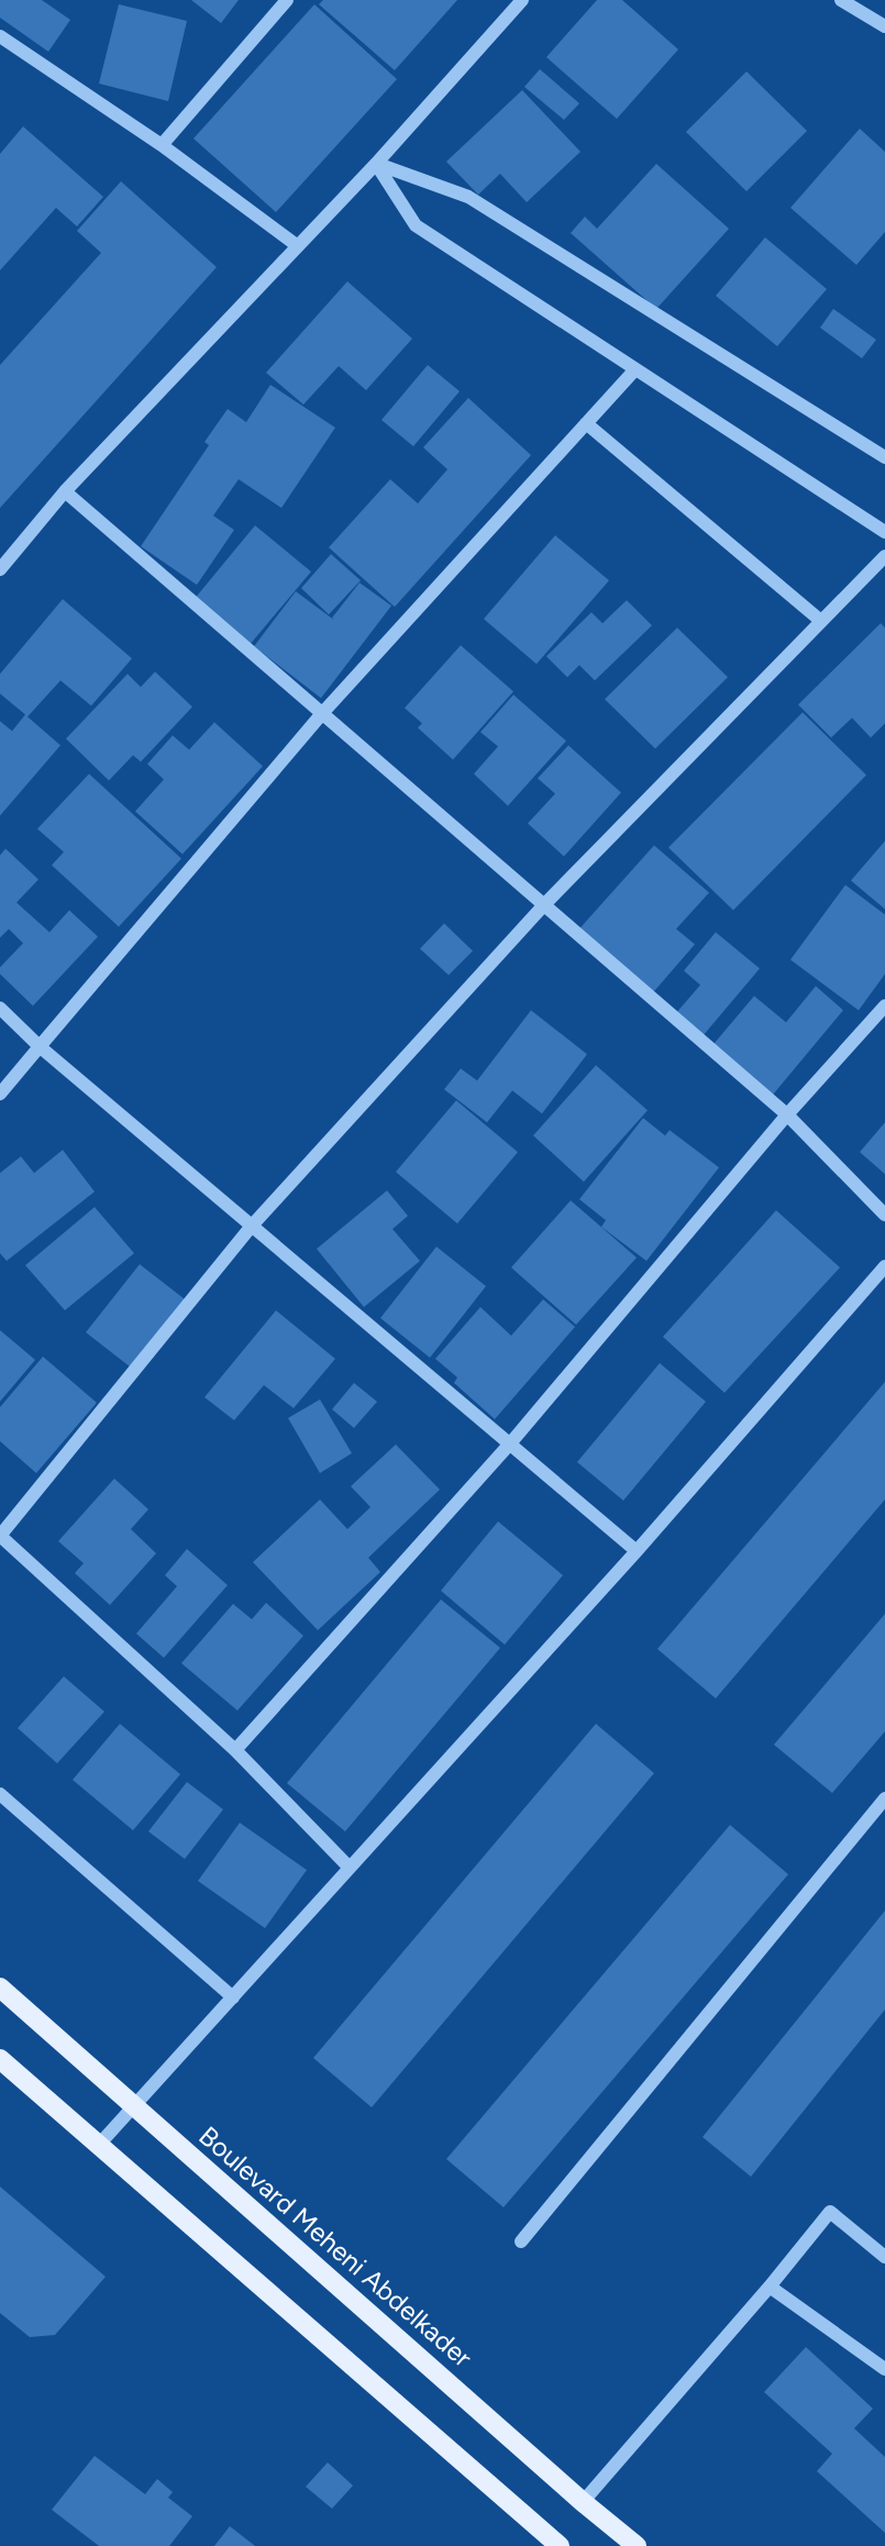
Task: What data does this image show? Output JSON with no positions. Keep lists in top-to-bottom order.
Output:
{
  "streets": {
    "main road": ["Boulevard Meheni Abdelkader"]
  }
}
